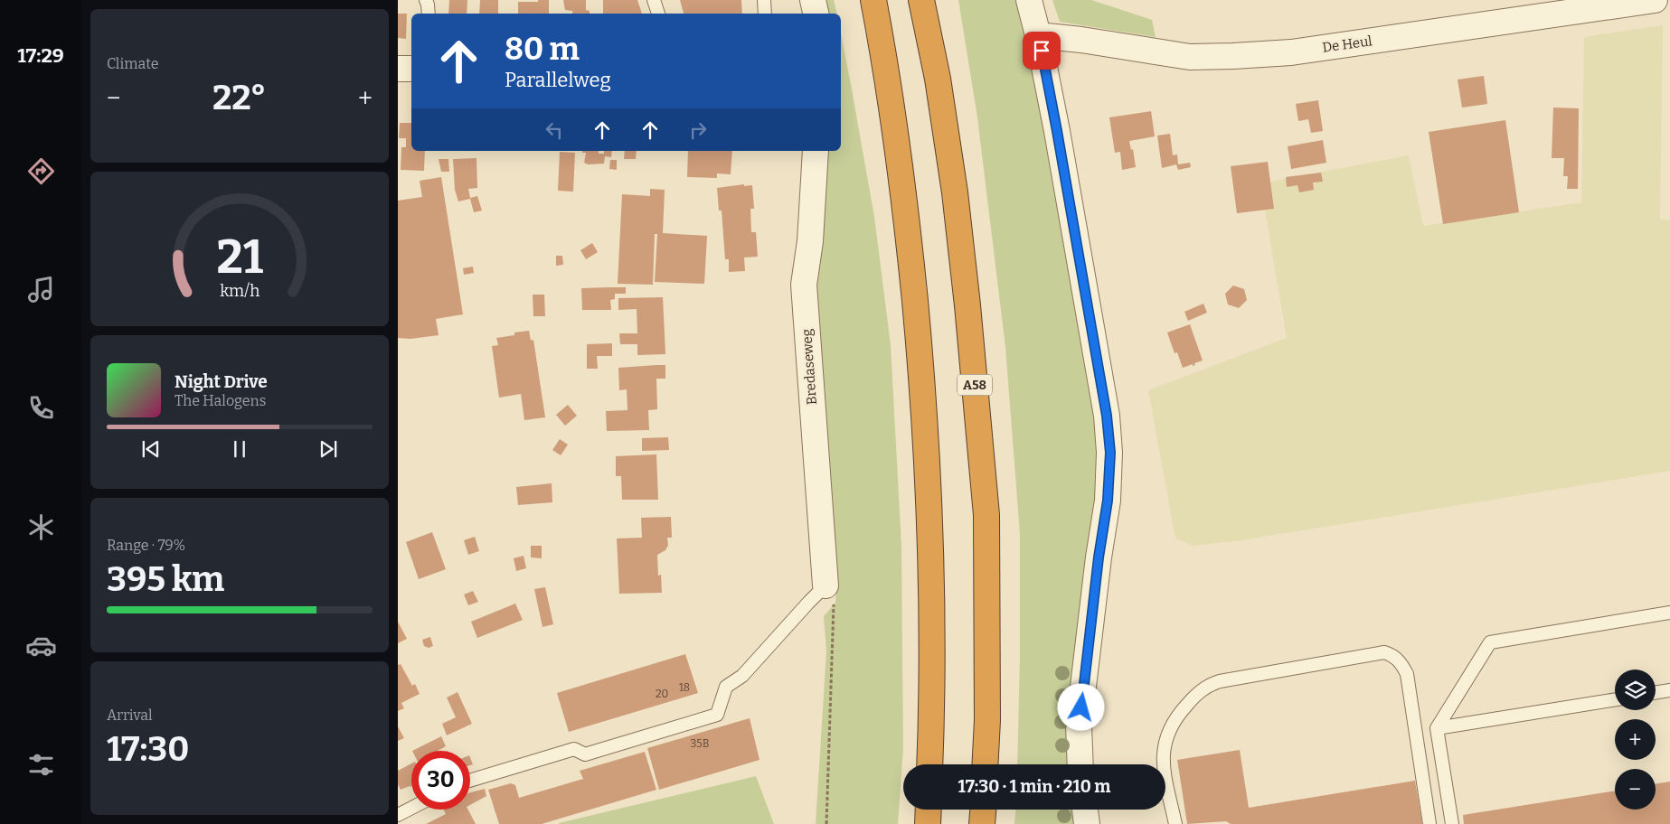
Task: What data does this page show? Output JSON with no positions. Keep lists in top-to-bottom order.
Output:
{
  "streets": {
    "highway": ["A58"],
    "street": ["De Heul", "Bredaseweg"]
  },
  "house_numbers": ["18", "20", "35B"],
  "page": {
    "tabs": "17:29",
    "tile": [
      "Climate",
      ["Range · 79%", "395 km"],
      ["Arrival", "17:30"]
    ],
    "turn": ["80 m", "Parallelweg"],
    "heat": ["−", "22°", "+"],
    "song": ["Night Drive", "The Halogens"],
    "map_buttons": ["+", "−"],
    "limit": "30",
    "trip": "17:30 · 1 min · 210 m",
    "gauge": ["21", "km/h"]
  }
}
